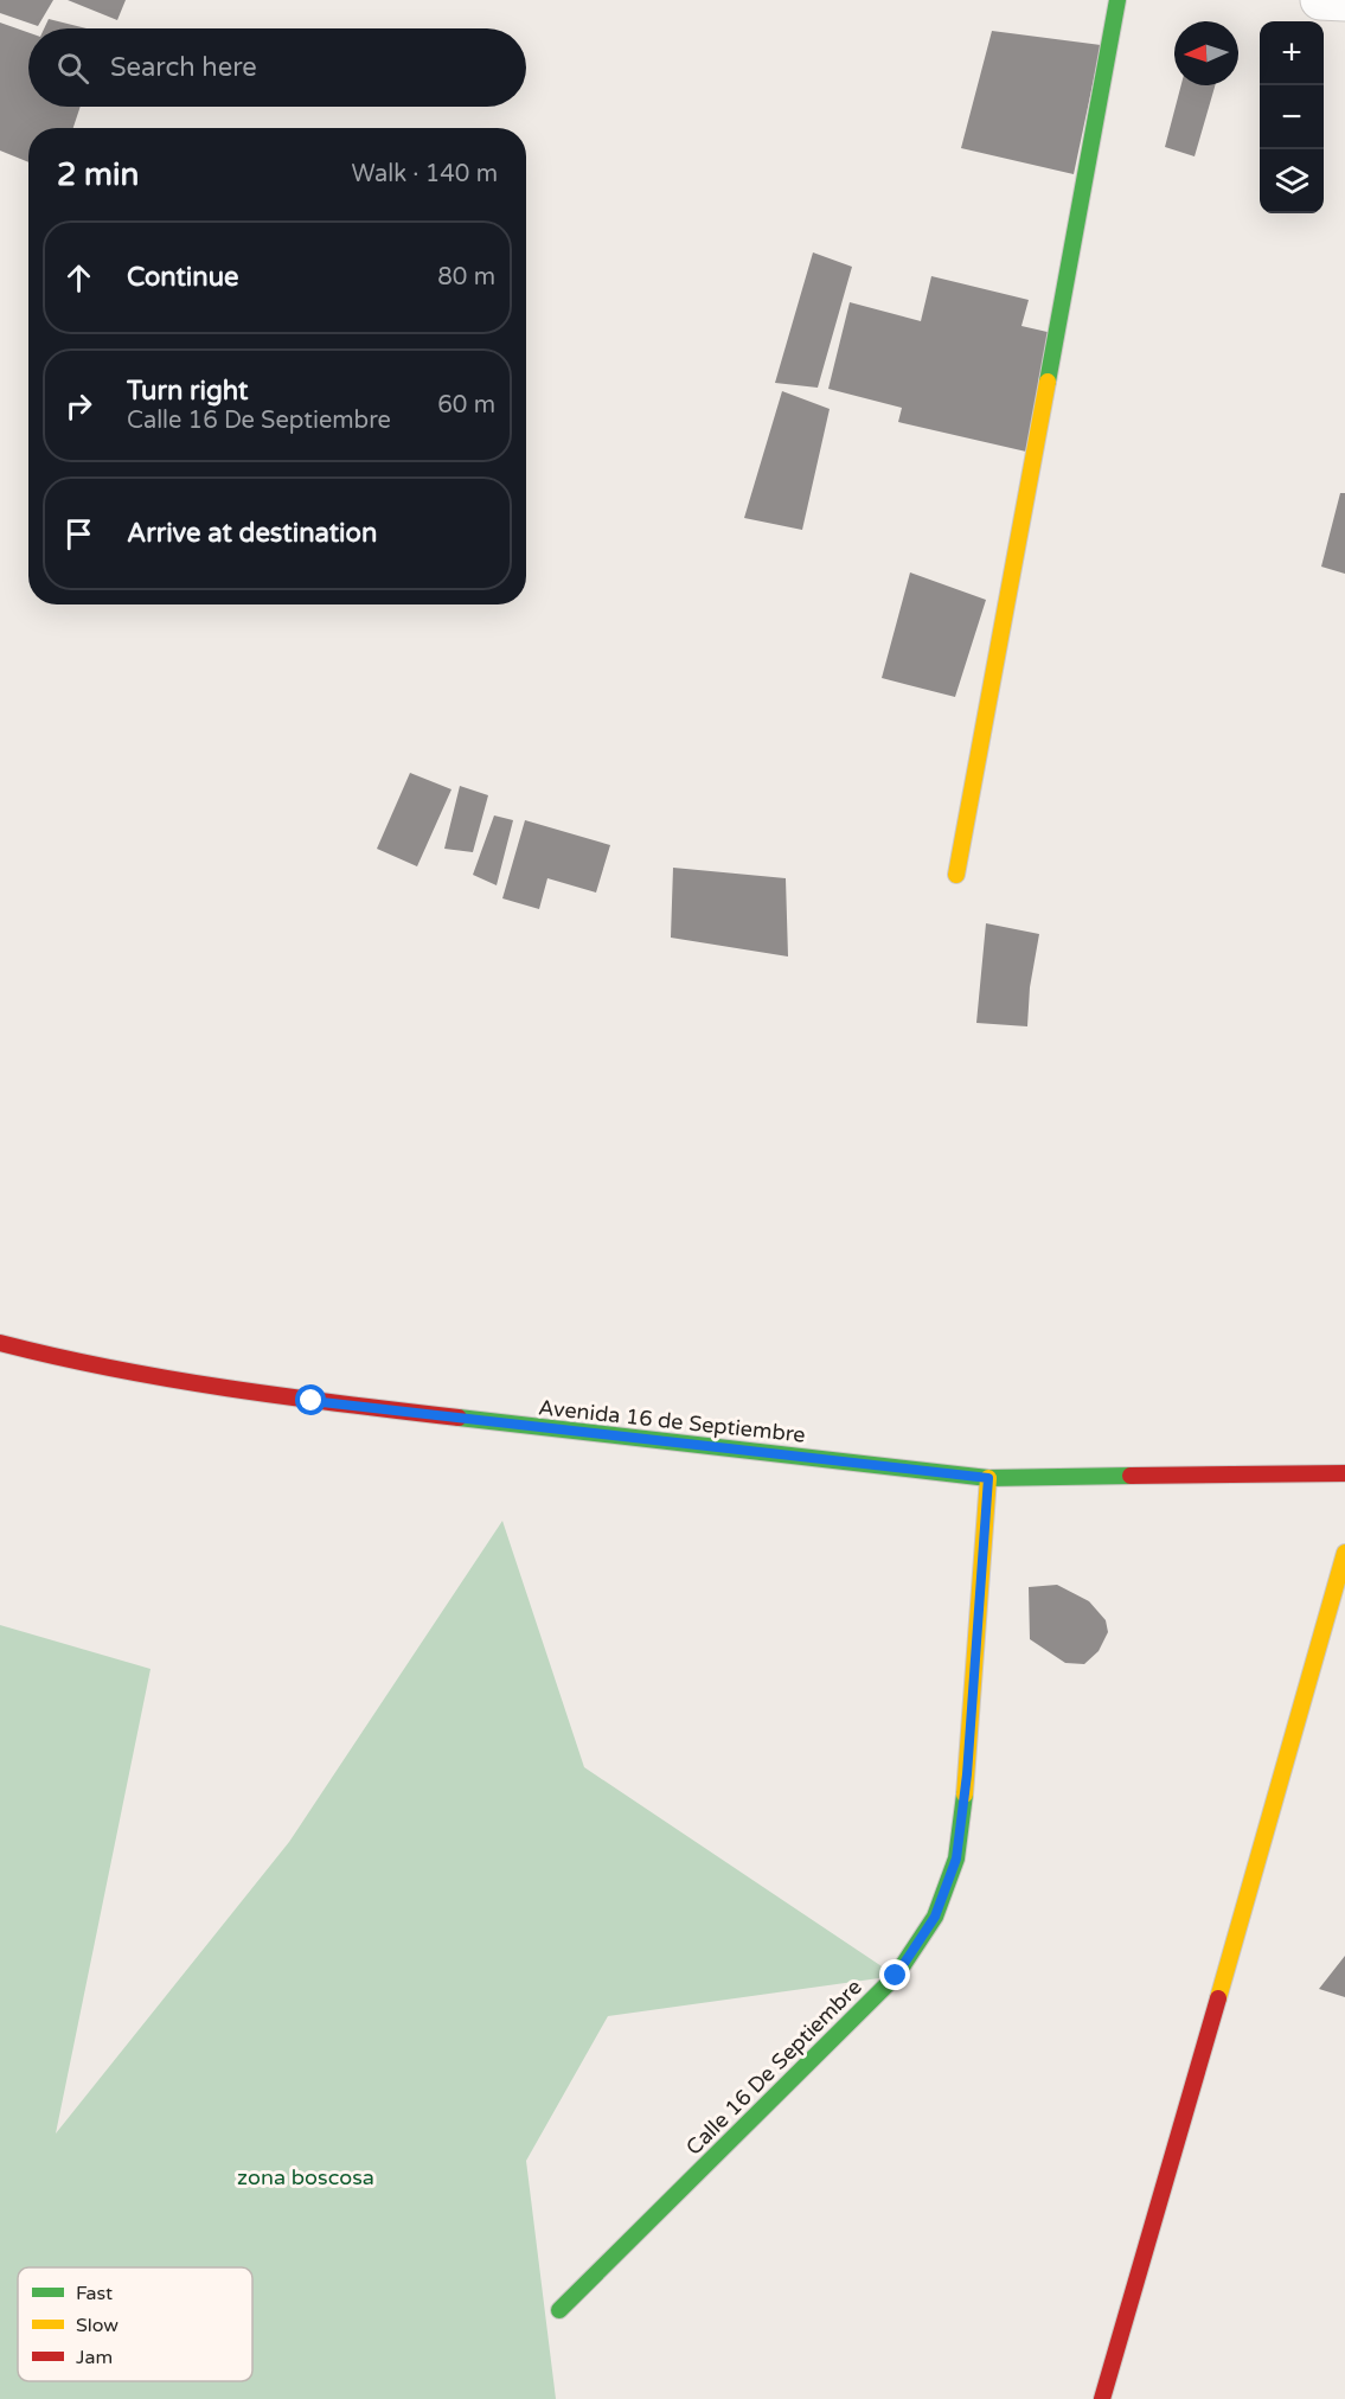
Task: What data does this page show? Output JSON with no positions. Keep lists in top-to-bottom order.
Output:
{
  "streets": {
    "street": ["Avenida 16 de Septiembre", "Calle 16 De Septiembre"]
  },
  "crossings": [
    ["Avenida 16 de Septiembre", "Calle 16 De Septiembre"]
  ],
  "parks": ["zona boscosa"],
  "legend": ["Fast", "Slow", "Jam"],
  "north": "left",
  "page": {
    "map_buttons": ["+", "−"],
    "search": "Search here",
    "heading": ["2 min", "Walk · 140 m"],
    "list": [
      ["Continue", "80 m"],
      ["Turn right", "Calle 16 De Septiembre", "60 m"],
      "Arrive at destination"
    ]
  }
}
